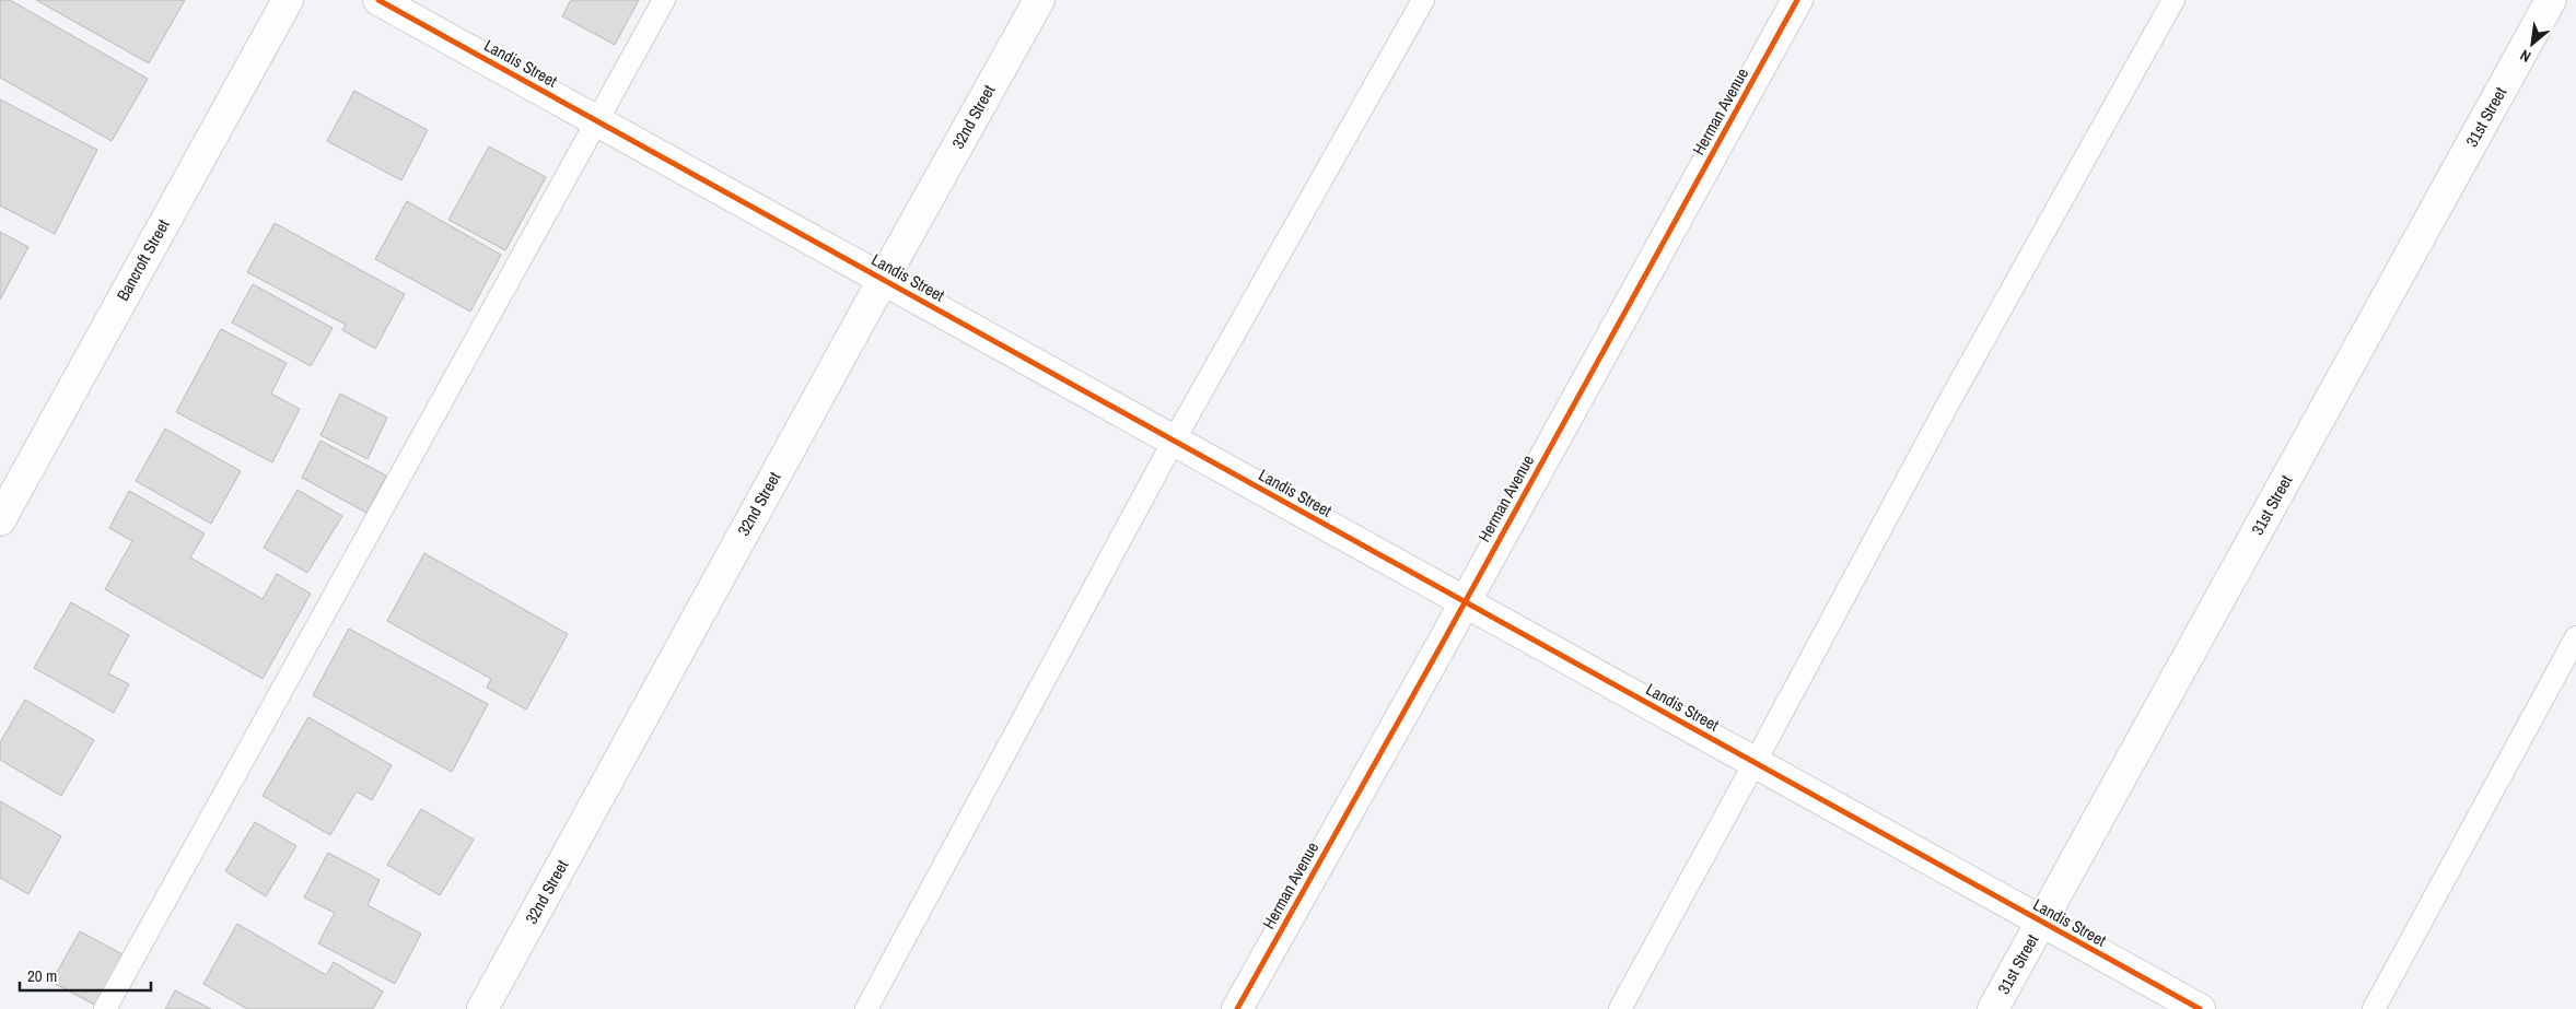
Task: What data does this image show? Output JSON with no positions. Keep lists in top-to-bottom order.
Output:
{
  "streets": {
    "street": [
      "Landis Street",
      "Herman Avenue",
      "32nd Street",
      "31st Street",
      "Bancroft Street"
    ]
  },
  "crossings": [
    ["Landis Street", "Herman Avenue"],
    ["Landis Street", "32nd Street"],
    ["Landis Street", "31st Street"]
  ],
  "scale_bar": "20 m",
  "north": "bottom left"
}
